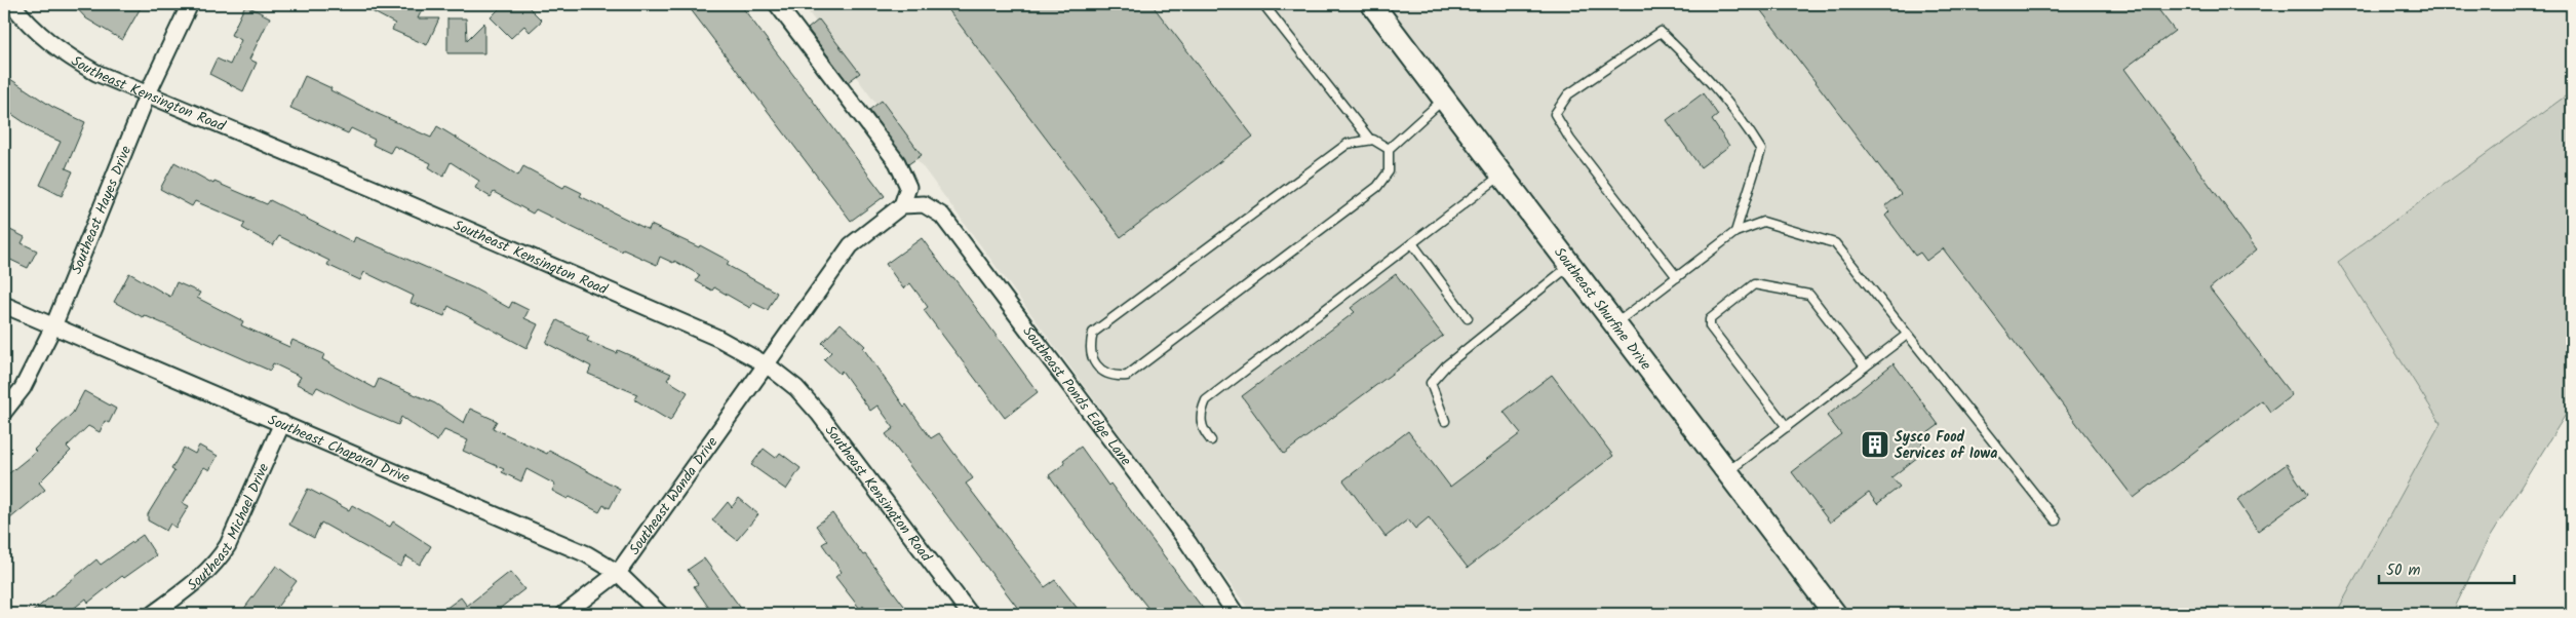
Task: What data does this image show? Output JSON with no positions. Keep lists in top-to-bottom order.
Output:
{
  "streets": {
    "street": [
      "Southeast Kensington Road",
      "Southeast Hayes Drive",
      "Southeast Shurfine Drive",
      "Southeast Ponds Edge Lane",
      "Southeast Chaparal Drive",
      "Southeast Wanda Drive",
      "Southeast Michael Drive"
    ]
  },
  "crossings": [
    ["Southeast Kensington Road", "Southeast Hayes Drive"],
    ["Southeast Kensington Road", "Southeast Wanda Drive"],
    ["Southeast Hayes Drive", "Southeast Chaparal Drive"],
    ["Southeast Chaparal Drive", "Southeast Wanda Drive"],
    ["Southeast Chaparal Drive", "Southeast Michael Drive"]
  ],
  "places": {
    "building": ["Sysco Food Services of Iowa"]
  },
  "scale_bar": "50 m"
}
